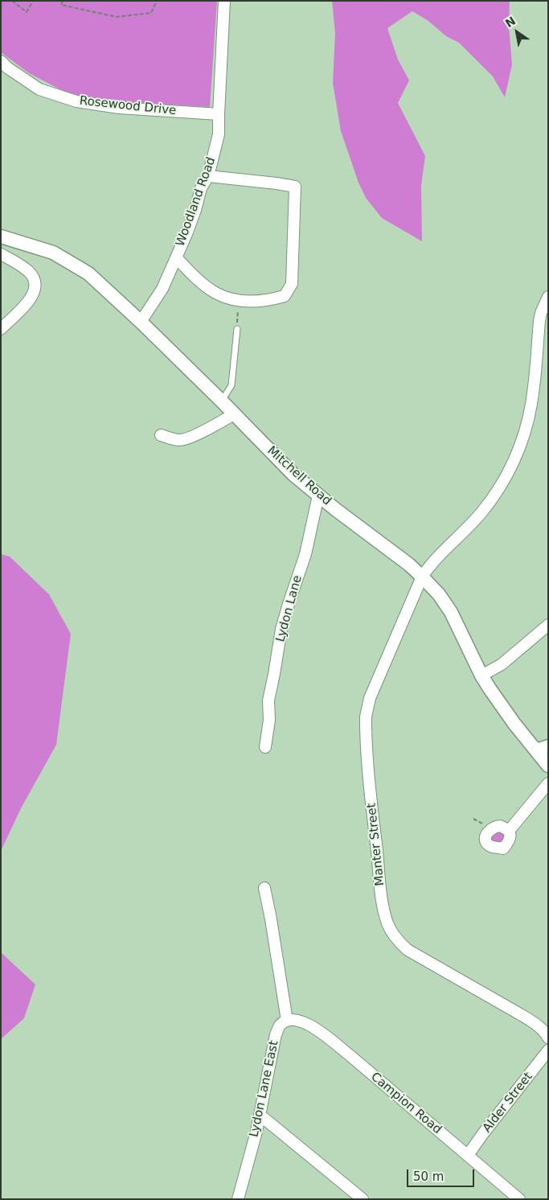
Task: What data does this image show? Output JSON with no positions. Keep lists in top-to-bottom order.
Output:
{
  "streets": {
    "street": [
      "Rosewood Drive",
      "Woodland Road",
      "Mitchell Road",
      "Lydon Lane",
      "Manter Street",
      "Lydon Lane East",
      "Alder Street",
      "Campion Road"
    ]
  },
  "crossings": [
    ["Rosewood Drive", "Woodland Road"],
    ["Woodland Road", "Mitchell Road"],
    ["Mitchell Road", "Lydon Lane"],
    ["Mitchell Road", "Manter Street"],
    ["Lydon Lane East", "Campion Road"],
    ["Alder Street", "Campion Road"]
  ],
  "scale_bar": "50 m",
  "north": "top left"
}
